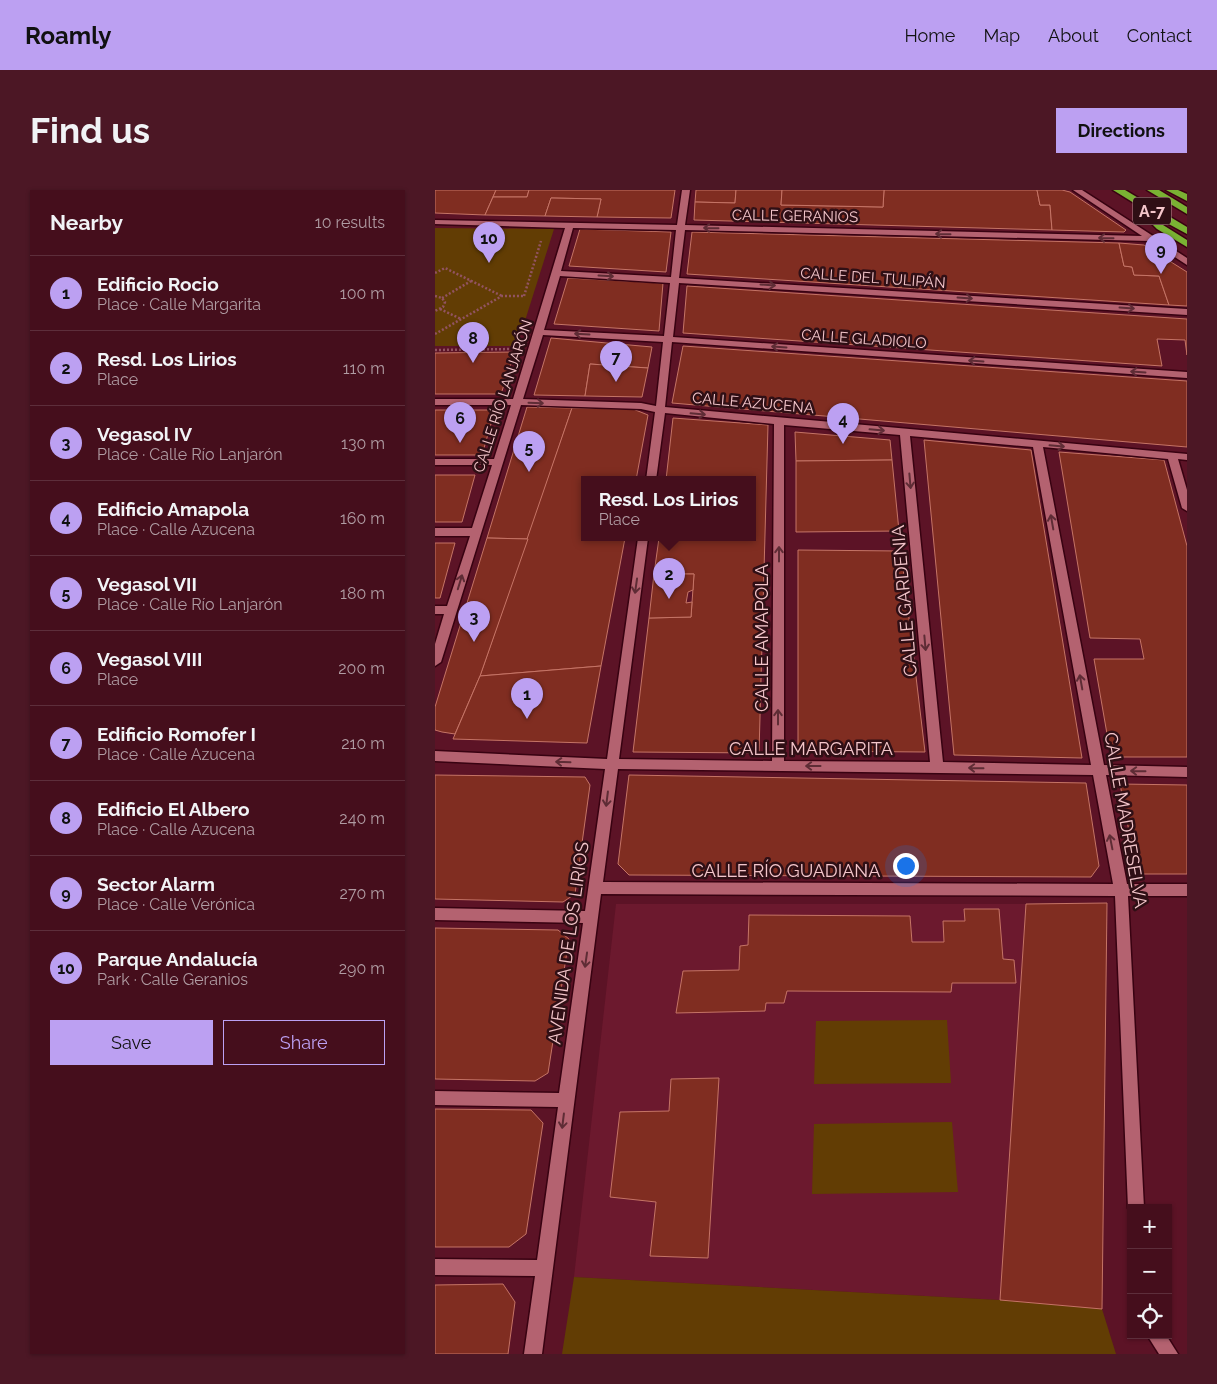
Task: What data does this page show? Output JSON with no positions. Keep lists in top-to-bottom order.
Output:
{
  "streets": {
    "highway": ["A-7"],
    "street": [
      "CALLE GERANIOS",
      "CALLE DEL TULIPÁN",
      "CALLE GLADIOLO",
      "CALLE RÍO LANJARÓN",
      "CALLE AZUCENA",
      "CALLE GARDENIA",
      "CALLE AMAPOLA",
      "CALLE MARGARITA",
      "CALLE MADRESELVA",
      "CALLE RÍO GUADIANA",
      "AVENIDA DE LOS LIRIOS"
    ]
  },
  "crossings": [
    ["CALLE GERANIOS", "CALLE RÍO LANJARÓN"],
    ["CALLE DEL TULIPÁN", "CALLE RÍO LANJARÓN"],
    ["CALLE GLADIOLO", "CALLE RÍO LANJARÓN"],
    ["CALLE RÍO LANJARÓN", "CALLE AZUCENA"],
    ["CALLE AZUCENA", "CALLE GARDENIA"],
    ["CALLE AZUCENA", "CALLE AMAPOLA"],
    ["CALLE AZUCENA", "CALLE MADRESELVA"],
    ["CALLE GARDENIA", "CALLE MARGARITA"],
    ["CALLE AMAPOLA", "CALLE MARGARITA"],
    ["CALLE MARGARITA", "CALLE MADRESELVA"],
    ["CALLE MARGARITA", "AVENIDA DE LOS LIRIOS"],
    ["CALLE MADRESELVA", "CALLE RÍO GUADIANA"],
    ["CALLE RÍO GUADIANA", "AVENIDA DE LOS LIRIOS"]
  ],
  "one_way": [
    "CALLE GERANIOS",
    "CALLE DEL TULIPÁN",
    "CALLE GLADIOLO",
    "CALLE AZUCENA",
    "CALLE GARDENIA",
    "CALLE AMAPOLA",
    "CALLE MARGARITA",
    "CALLE MADRESELVA",
    "AVENIDA DE LOS LIRIOS"
  ],
  "page": {
    "header": "Roamly",
    "nav": [
      "Home",
      "Map",
      "About",
      "Contact"
    ],
    "buttons": [
      "Directions",
      ["Save", "Share"]
    ],
    "title": "Find us",
    "heading": ["Nearby", "10 results"],
    "pins": [
      "10",
      "9",
      "8",
      "7",
      "6",
      "4",
      "5",
      "2",
      "3",
      "1"
    ],
    "list": [
      {
        "mark": "1",
        "name": "Edificio Rocio",
        "note": "Place · Calle Margarita",
        "value": "100 m"
      },
      {
        "mark": "2",
        "name": "Resd. Los Lirios",
        "note": "Place",
        "value": "110 m"
      },
      {
        "mark": "3",
        "name": "Vegasol IV",
        "note": "Place · Calle Río Lanjarón",
        "value": "130 m"
      },
      {
        "mark": "4",
        "name": "Edificio Amapola",
        "note": "Place · Calle Azucena",
        "value": "160 m"
      },
      {
        "mark": "5",
        "name": "Vegasol VII",
        "note": "Place · Calle Río Lanjarón",
        "value": "180 m"
      },
      {
        "mark": "6",
        "name": "Vegasol VIII",
        "note": "Place",
        "value": "200 m"
      },
      {
        "mark": "7",
        "name": "Edificio Romofer I",
        "note": "Place · Calle Azucena",
        "value": "210 m"
      },
      {
        "mark": "8",
        "name": "Edificio El Albero",
        "note": "Place · Calle Azucena",
        "value": "240 m"
      },
      {
        "mark": "9",
        "name": "Sector Alarm",
        "note": "Place · Calle Verónica",
        "value": "270 m"
      },
      {
        "mark": "10",
        "name": "Parque Andalucía",
        "note": "Park · Calle Geranios",
        "value": "290 m"
      }
    ],
    "popup": ["Resd. Los Lirios", "Place"],
    "map_buttons": ["+", "−"]
  }
}
